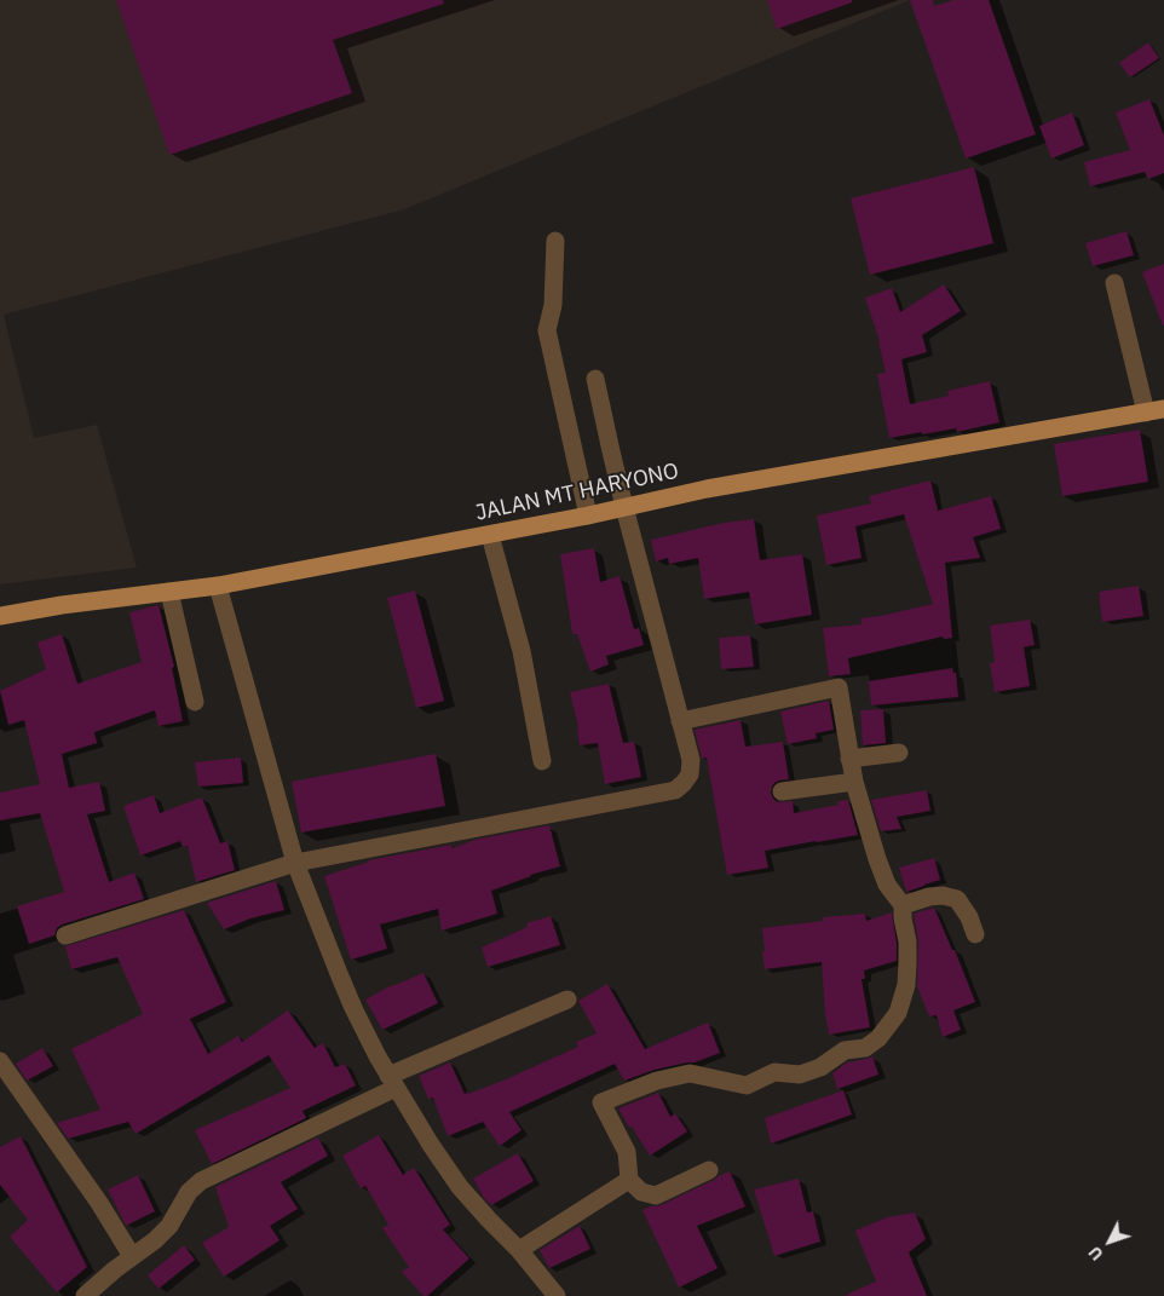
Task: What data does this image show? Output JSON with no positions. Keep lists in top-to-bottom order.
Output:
{
  "streets": {
    "main road": ["JALAN MT HARYONO"]
  },
  "north": "bottom left"
}
